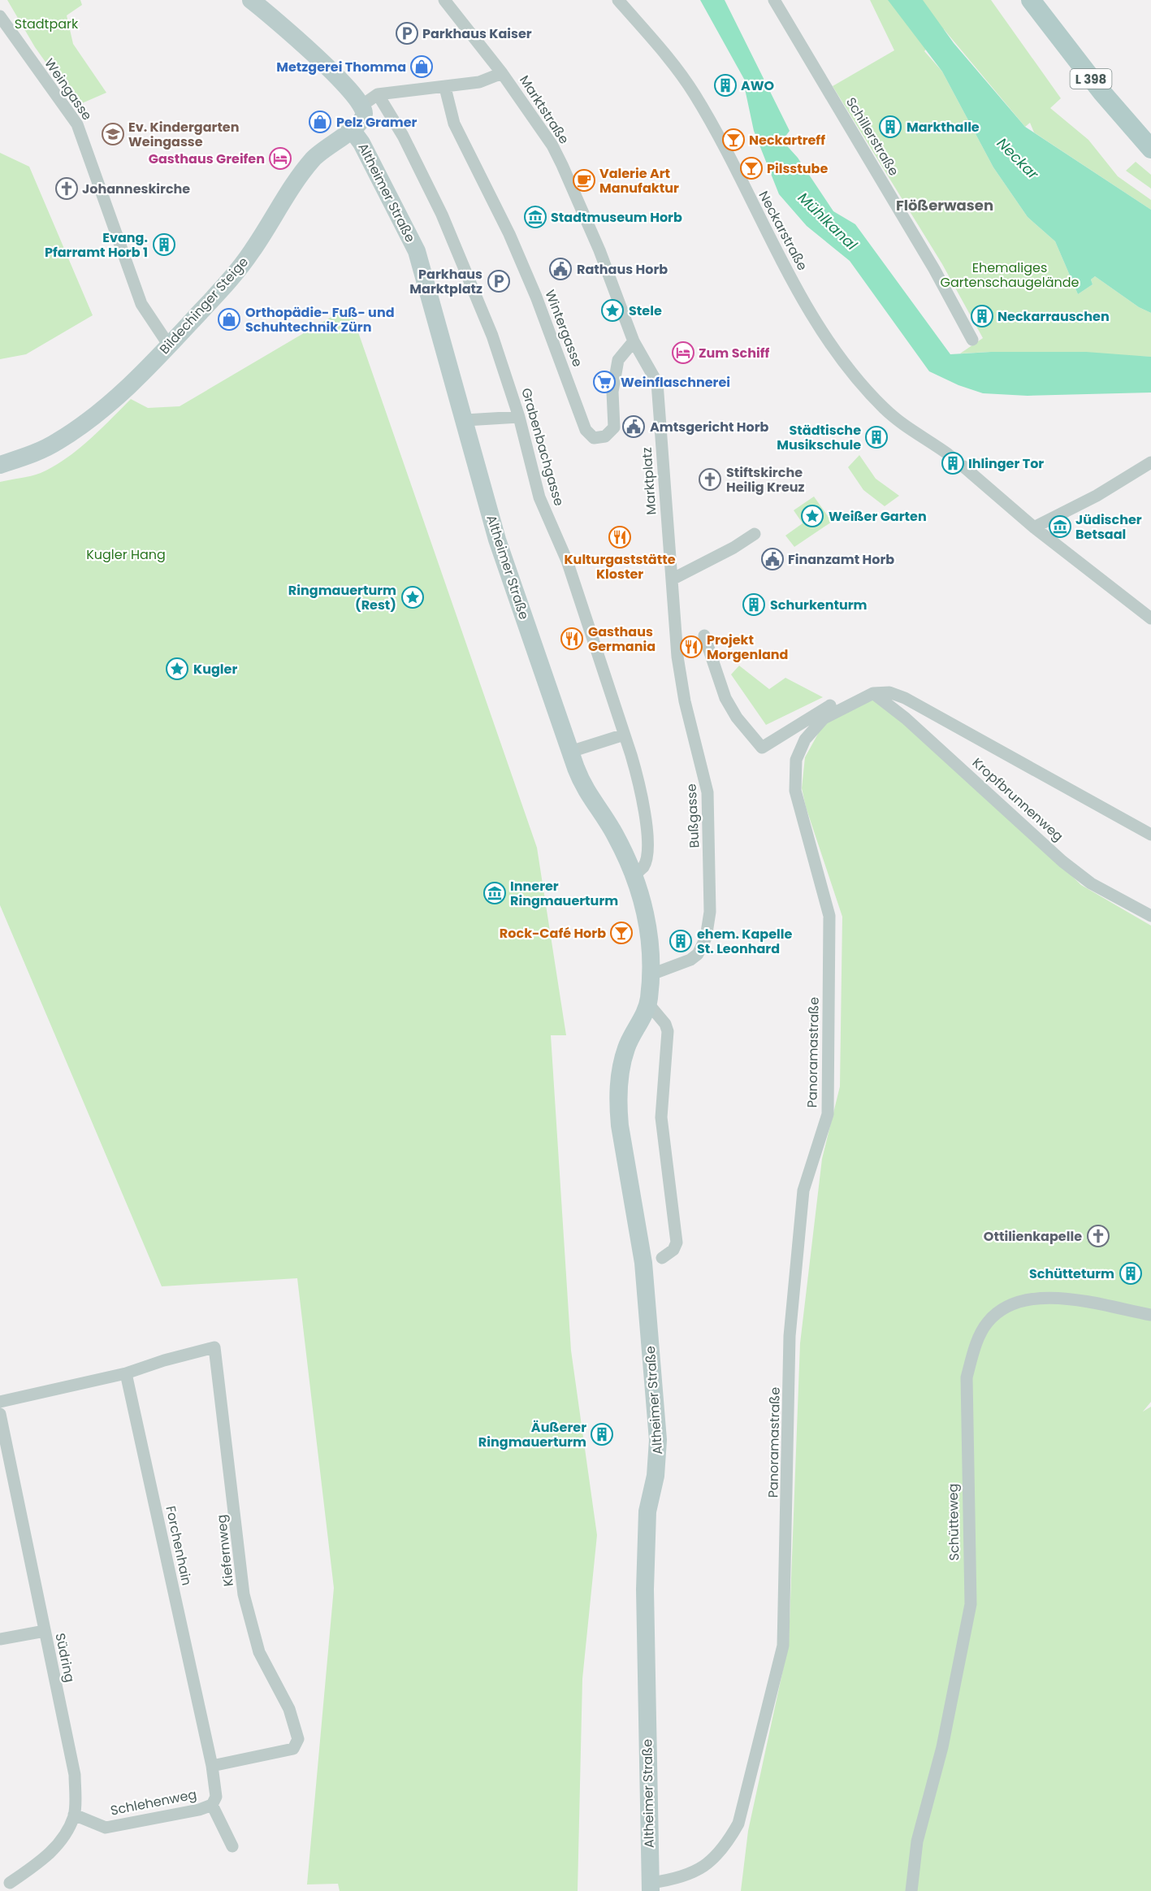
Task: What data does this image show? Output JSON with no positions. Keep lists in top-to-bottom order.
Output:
{
  "streets": {
    "main road": ["L 398"],
    "street": [
      "Weingasse",
      "Marktstraße",
      "Schillerstraße",
      "Altheimer Straße",
      "Neckarstraße",
      "Bildechinger Steige",
      "Wintergasse",
      "Grabenbachgasse",
      "Marktplatz",
      "Kropfbrunnenweg",
      "Bußgasse",
      "Panoramastraße",
      "Schütteweg",
      "Forchenhain",
      "Kiefernweg",
      "Südring",
      "Schlehenweg"
    ]
  },
  "crossings": [
    ["Weingasse", "Bildechinger Steige"],
    ["Marktstraße", "Wintergasse"],
    ["Marktstraße", "Grabenbachgasse"],
    ["Marktstraße", "Marktplatz"],
    ["Altheimer Straße", "Bildechinger Steige"],
    ["Altheimer Straße", "Grabenbachgasse"],
    ["Altheimer Straße", "Bußgasse"],
    ["Altheimer Straße", "Panoramastraße"],
    ["Wintergasse", "Marktplatz"],
    ["Marktplatz", "Bußgasse"],
    ["Kropfbrunnenweg", "Panoramastraße"],
    ["Forchenhain", "Kiefernweg"],
    ["Forchenhain", "Schlehenweg"],
    ["Südring", "Schlehenweg"]
  ],
  "districts": ["Flößerwasen"],
  "water": ["Neckar", "Mühlkanal"],
  "parks": ["Stadtpark", "Ehemaliges Gartenschaugelände", "Kugler Hang"],
  "places": {
    "parking": ["Parkhaus Kaiser", "Parkhaus Marktplatz"],
    "shop": ["Metzgerei Thomma", "Pelz Gramer", "Orthopädie- Fuß- und Schuhtechnik Zürn"],
    "building": [
      "AWO",
      "Markthalle",
      "Evang. Pfarramt Horb 1",
      "Neckarrauschen",
      "Städtische Musikschule",
      "Ihlinger Tor",
      "Schurkenturm",
      "ehem. Kapelle St. Leonhard",
      "Schütteturm",
      "Äußerer Ringmauerturm"
    ],
    "school or university": ["Ev. Kindergarten Weingasse"],
    "bar": ["Neckartreff", "Pilsstube", "Rock-Café Horb"],
    "hotel": ["Gasthaus Greifen", "Zum Schiff"],
    "cafe": ["Valerie Art Manufaktur"],
    "church": ["Johanneskirche", "Stiftskirche Heilig Kreuz", "Ottilienkapelle"],
    "museum": ["Stadtmuseum Horb", "Jüdischer Betsaal", "Innerer Ringmauerturm"],
    "public building": ["Rathaus Horb", "Amtsgericht Horb", "Finanzamt Horb"],
    "place": [
      "Stele",
      "Weißer Garten",
      "Ringmauerturm (Rest)",
      "Kugler"
    ],
    "supermarket": ["Weinflaschnerei"],
    "restaurant": ["Kulturgaststätte Kloster", "Gasthaus Germania", "Projekt Morgenland"]
  }
}
